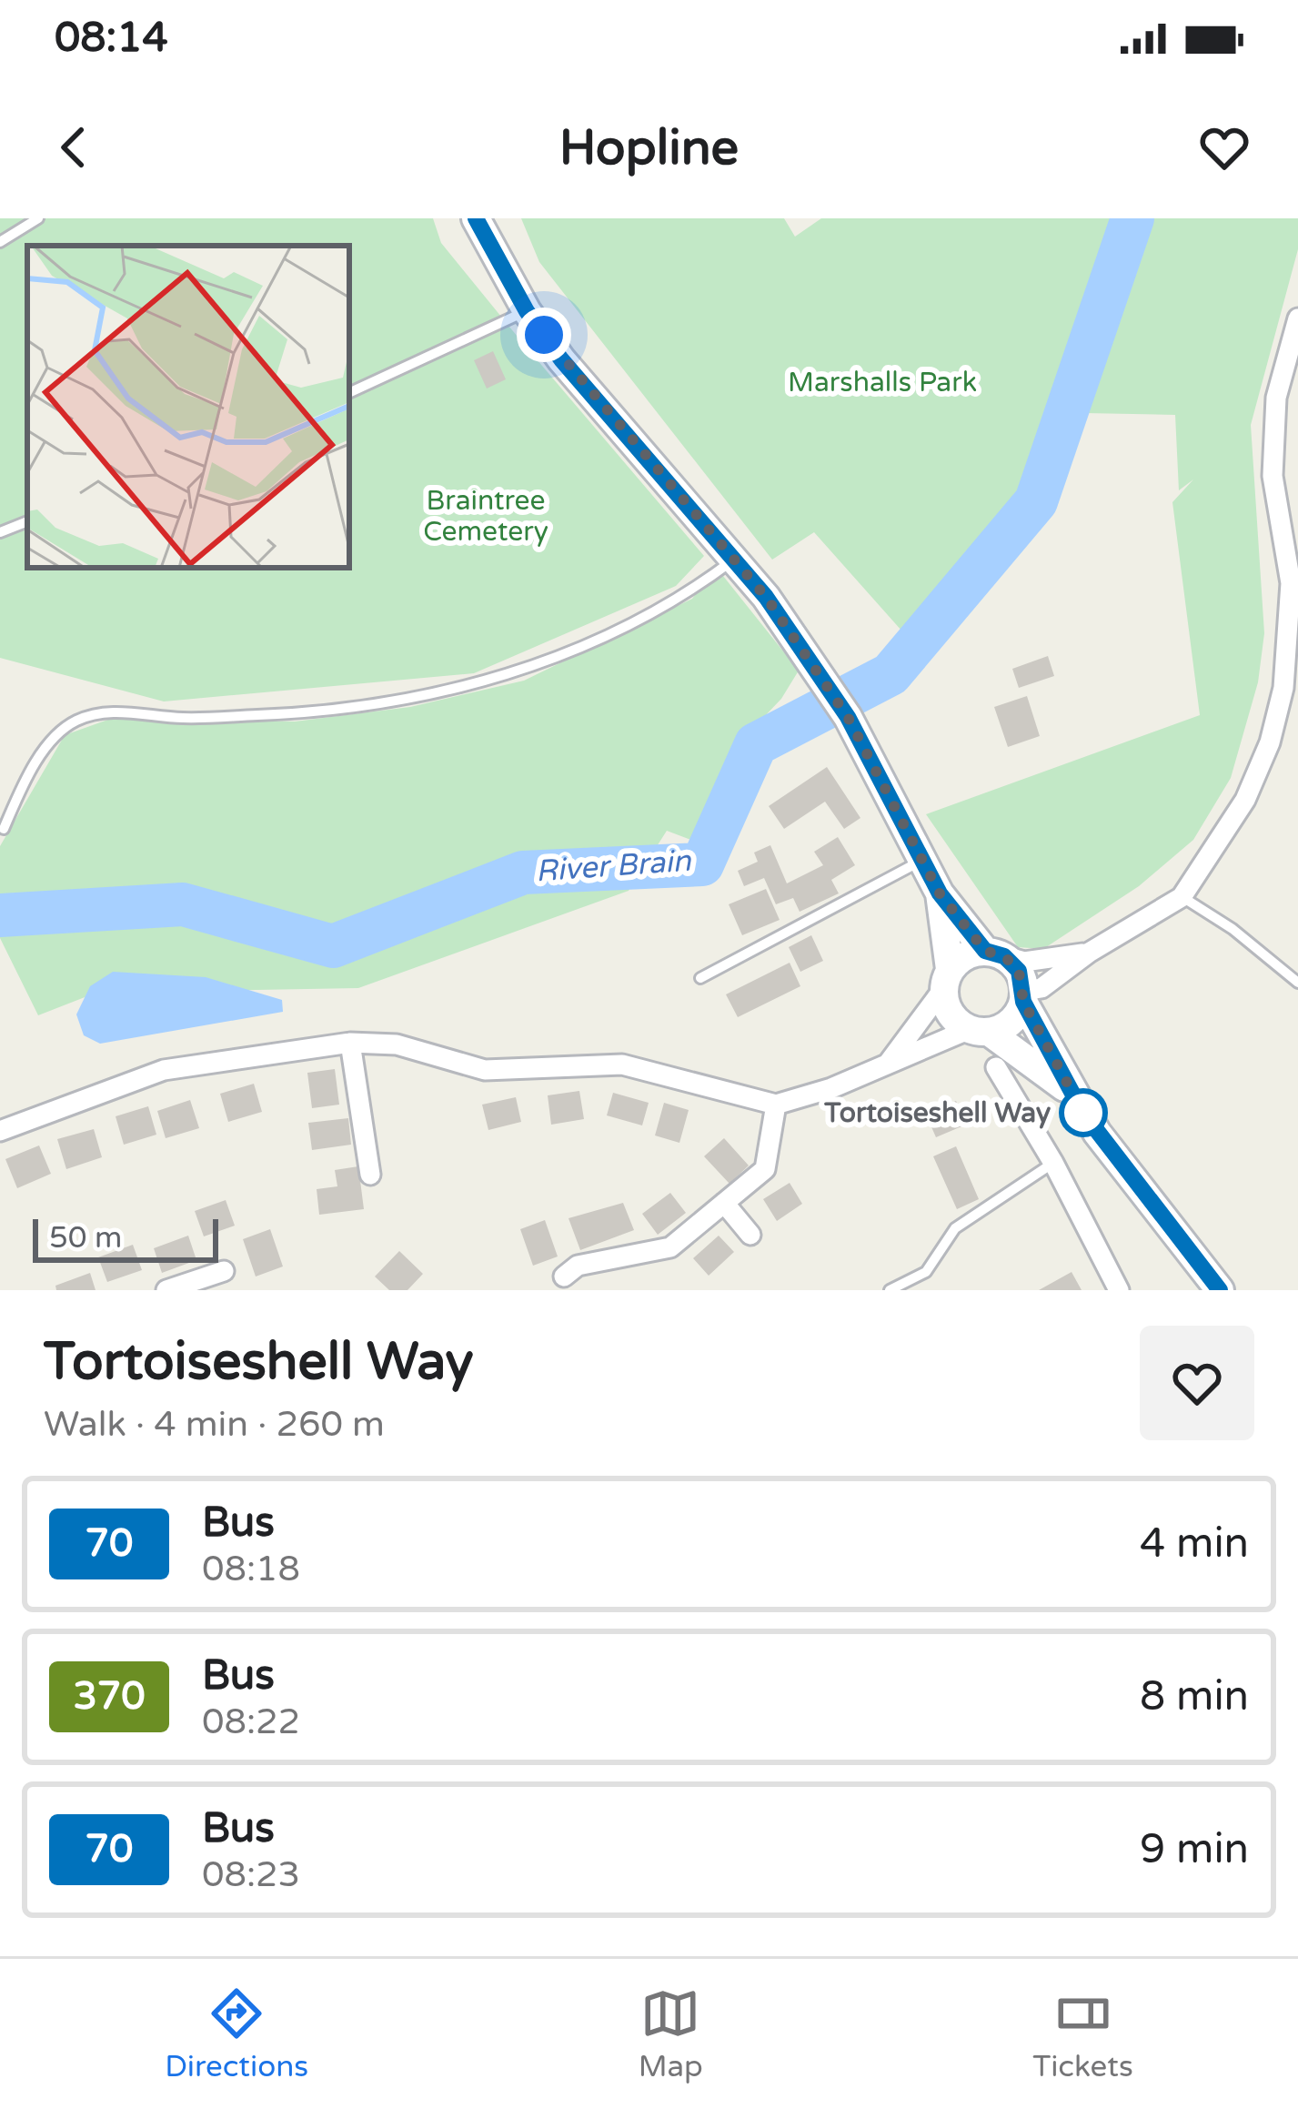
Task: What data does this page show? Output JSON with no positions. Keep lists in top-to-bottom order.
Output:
{
  "water": ["River Brain"],
  "parks": ["Marshalls Park", "Braintree Cemetery"],
  "places": ["Tortoiseshell Way"],
  "lines": ["bus line 70"],
  "scale_bar": "50 m",
  "page": {
    "status": "08:14",
    "header": "Hopline",
    "scale": "50 m",
    "heading": ["Tortoiseshell Way", "Walk · 4 min · 260 m"],
    "list": [
      {
        "mark": "70",
        "name": "Bus",
        "note": "08:18",
        "value": "4 min"
      },
      {
        "mark": "370",
        "name": "Bus",
        "note": "08:22",
        "value": "8 min"
      },
      {
        "mark": "70",
        "name": "Bus",
        "note": "08:23",
        "value": "9 min"
      }
    ],
    "tabs": ["Directions", "Map", "Tickets"]
  }
}
